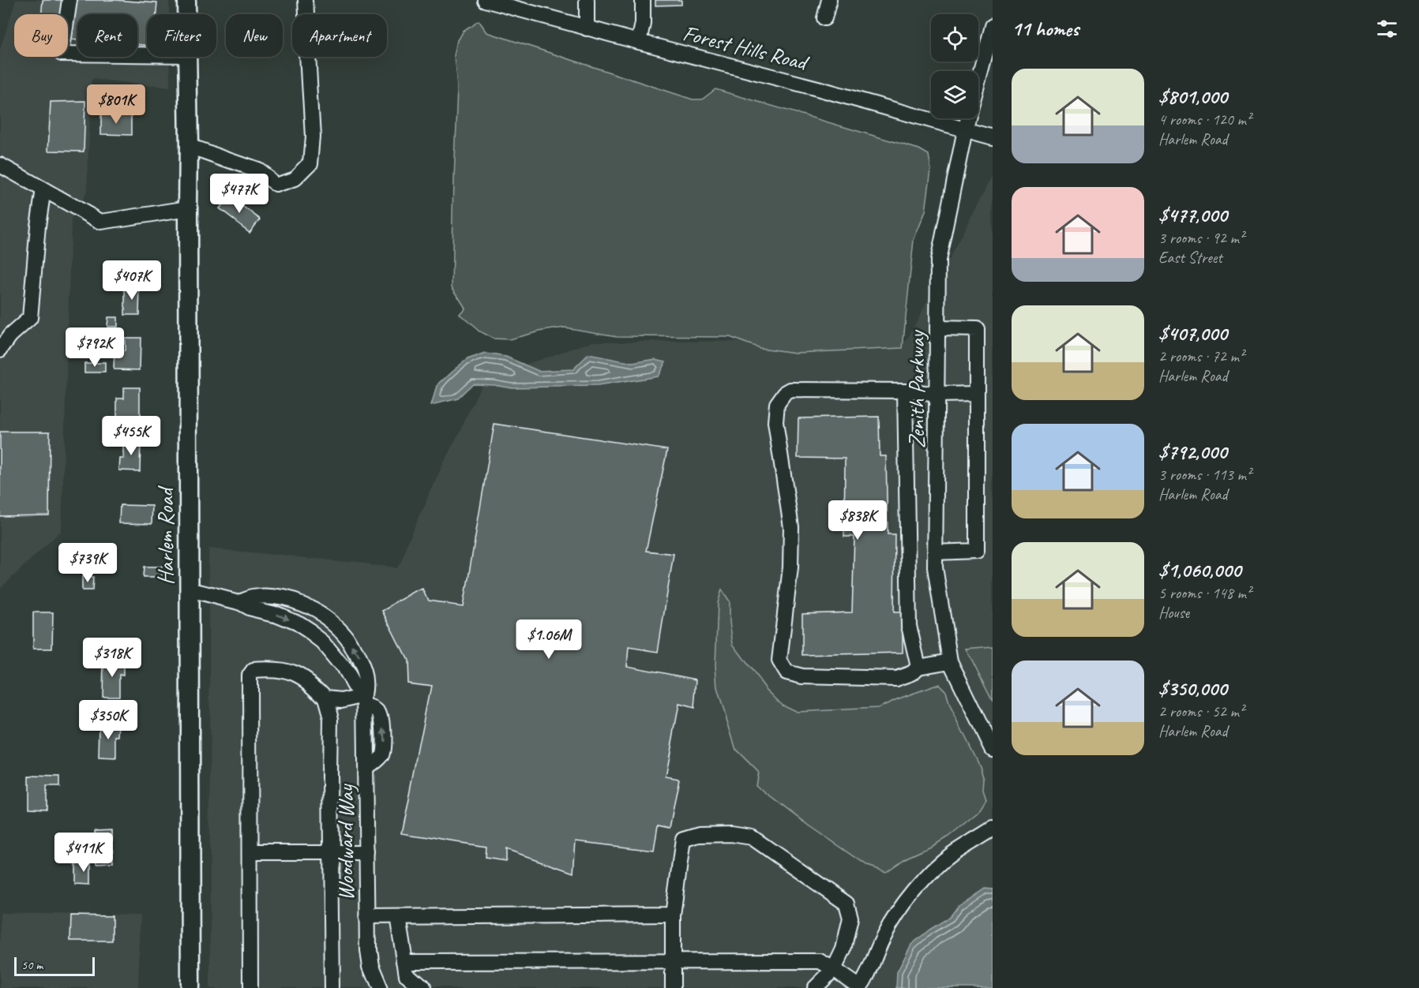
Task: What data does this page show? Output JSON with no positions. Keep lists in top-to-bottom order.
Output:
{
  "streets": {
    "main road": ["Harlem Road"],
    "street": ["Forest Hills Road", "Zenith Parkway", "Woodward Way"]
  },
  "crossings": [
    ["Forest Hills Road", "Zenith Parkway"],
    ["Harlem Road", "Woodward Way"]
  ],
  "scale_bar": "50 m",
  "page": {
    "heading": "11 homes",
    "chip": [
      "Buy",
      "Rent",
      "Filters",
      "New",
      "Apartment"
    ],
    "list": [
      {
        "name": "$801,000",
        "note": "4 rooms · 120 m² · Harlem Road"
      },
      {
        "name": "$477,000",
        "note": "3 rooms · 92 m² · East Street"
      },
      {
        "name": "$407,000",
        "note": "2 rooms · 72 m² · Harlem Road"
      },
      {
        "name": "$792,000",
        "note": "3 rooms · 113 m² · Harlem Road"
      },
      {
        "name": "$1,060,000",
        "note": "5 rooms · 148 m² · House"
      },
      {
        "name": "$350,000",
        "note": "2 rooms · 52 m² · Harlem Road"
      }
    ],
    "price": [
      "$801K",
      "$477K",
      "$407K",
      "$792K",
      "$455K",
      "$838K",
      "$739K",
      "$1.06M",
      "$318K",
      "$350K",
      "$411K"
    ],
    "scale": "50 m"
  }
}
